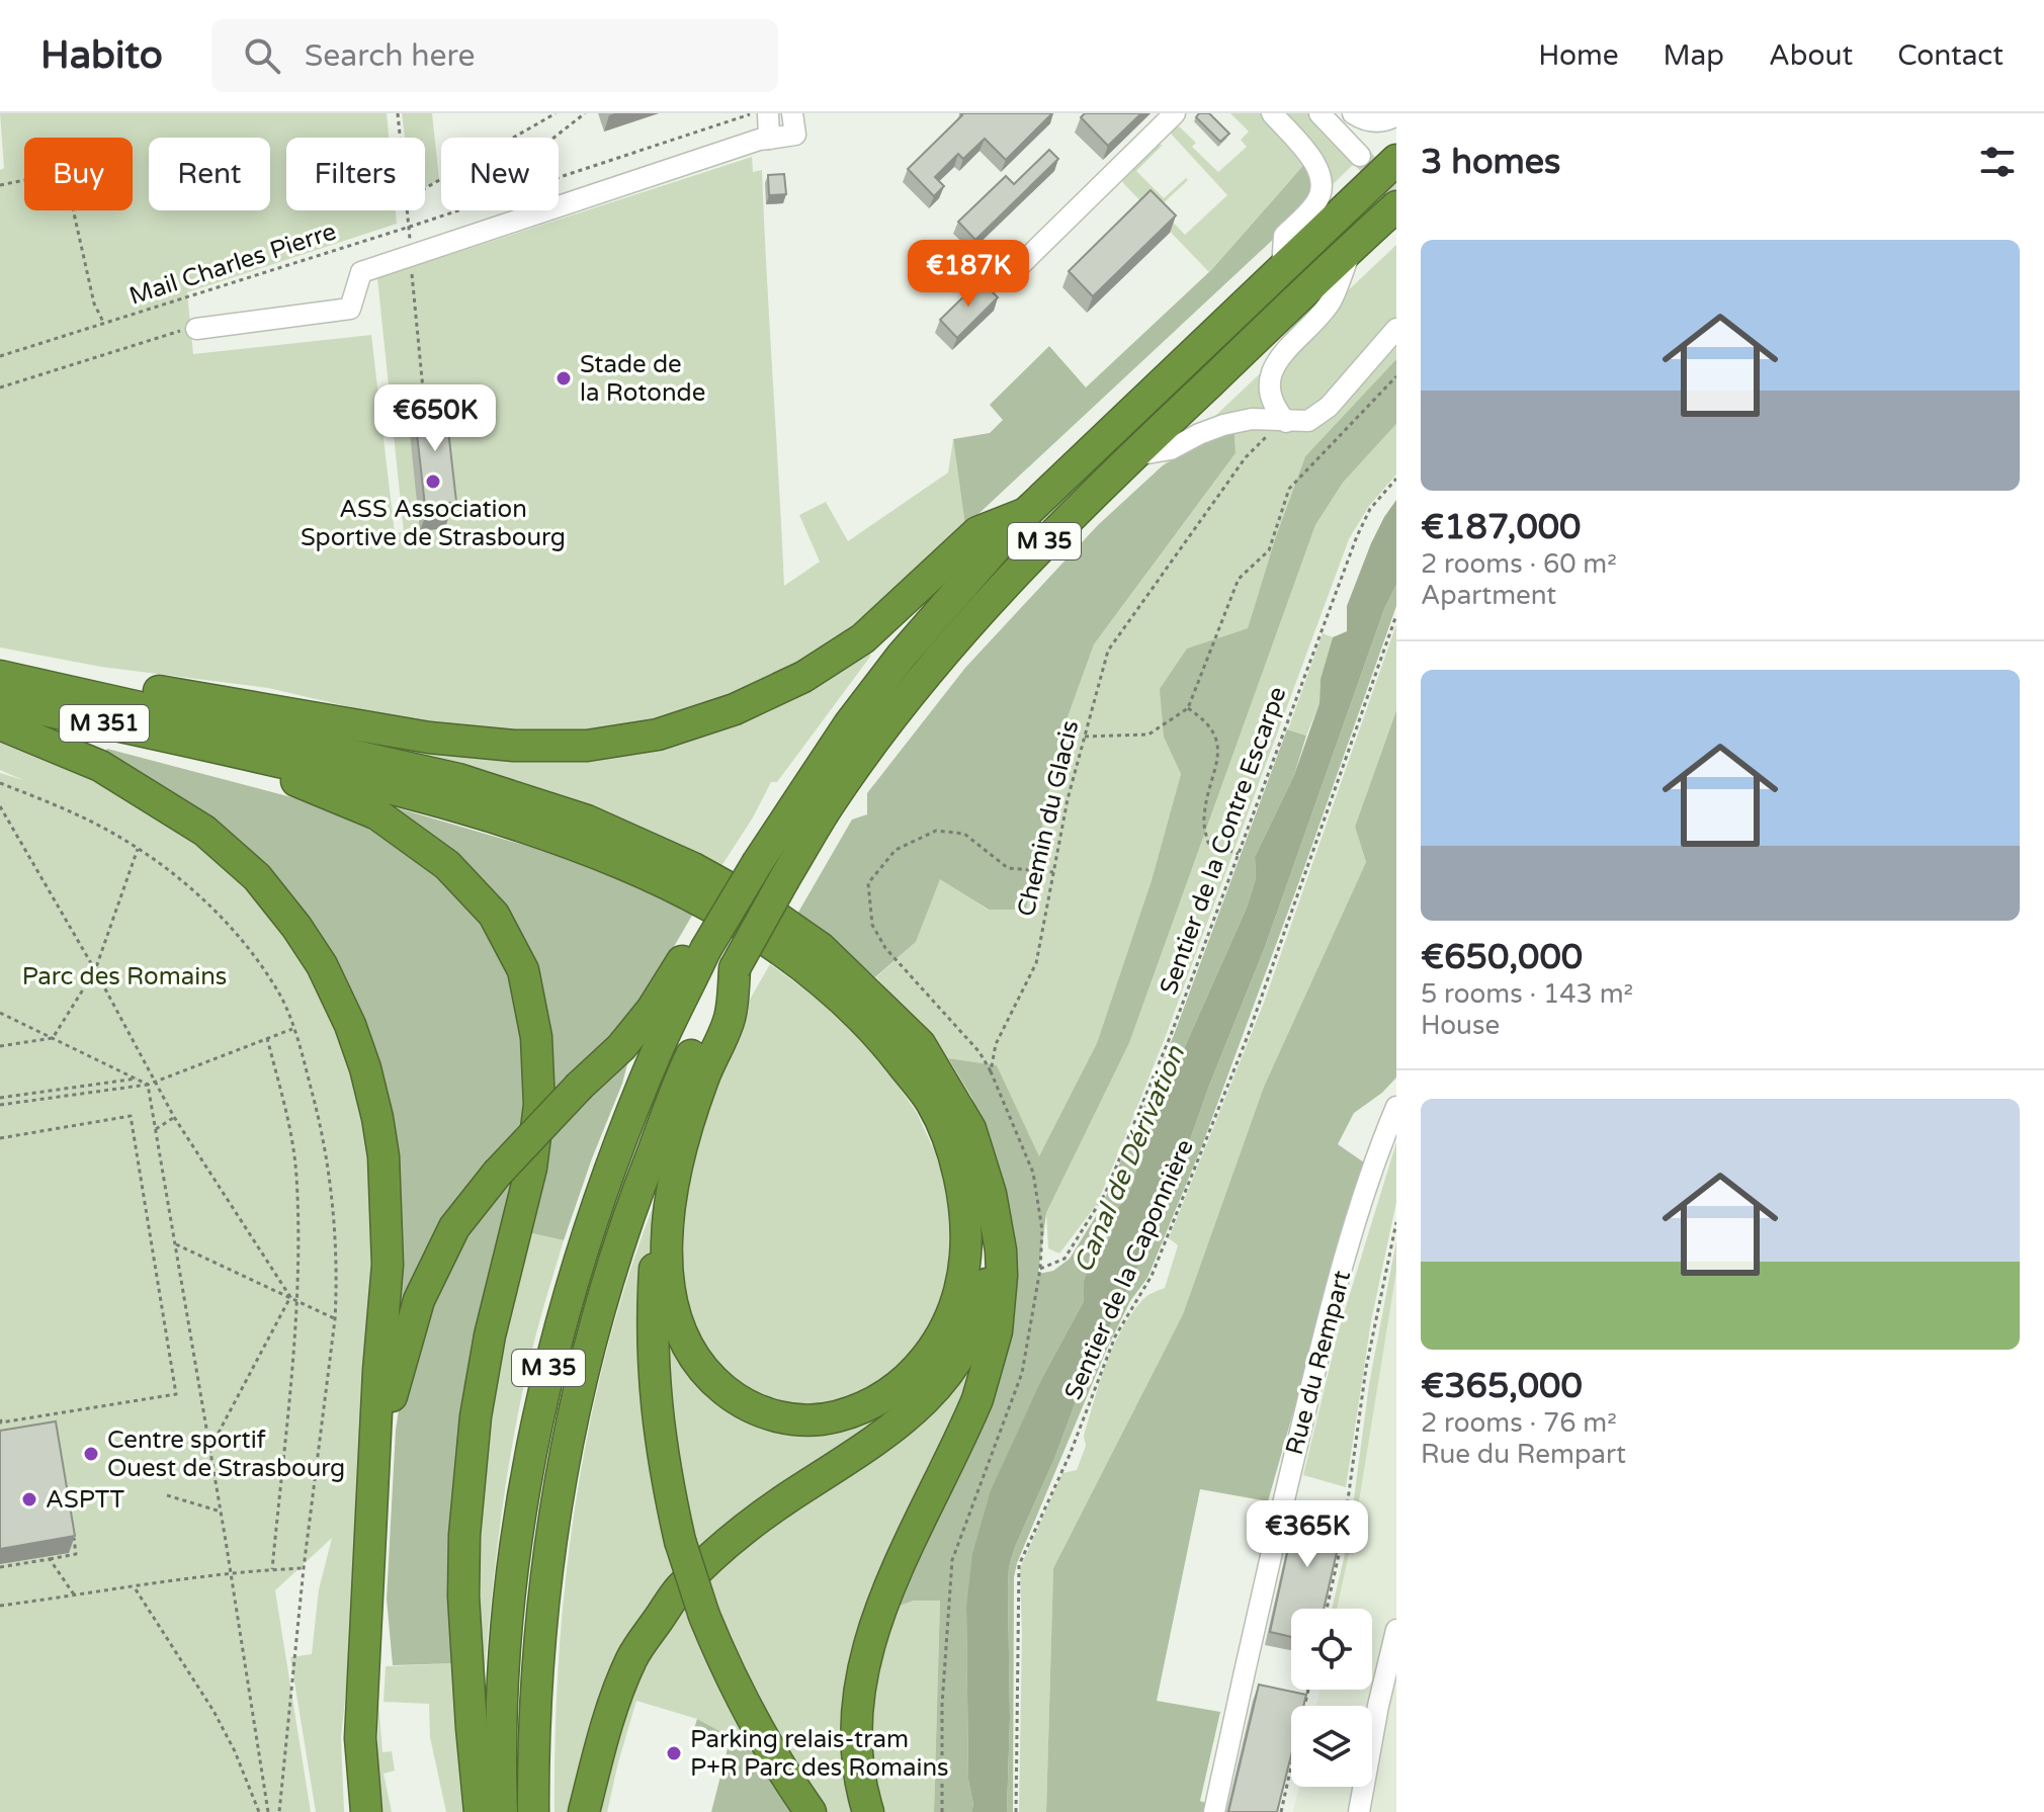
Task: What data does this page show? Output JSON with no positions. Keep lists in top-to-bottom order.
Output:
{
  "streets": {
    "highway": ["M 35", "M 351"],
    "street": ["Rue du Rempart"],
    "path": [
      "Mail Charles Pierre",
      "Chemin du Glacis",
      "Sentier de la Contre Escarpe",
      "Sentier de la Caponnière"
    ]
  },
  "water": ["Canal de Dérivation"],
  "parks": ["Parc des Romains"],
  "places": [
    "Stade de la Rotonde",
    "ASS Association Sportive de Strasbourg",
    "Centre sportif Ouest de Strasbourg",
    "ASPTT",
    "Parking relais-tram P+R Parc des Romains"
  ],
  "page": {
    "header": "Habito",
    "search": "Search here",
    "nav": [
      "Home",
      "Map",
      "About",
      "Contact"
    ],
    "heading": "3 homes",
    "chip": [
      "Buy",
      "Rent",
      "Filters",
      "New"
    ],
    "list": [
      {
        "name": "€187,000",
        "note": "2 rooms · 60 m² · Apartment"
      },
      {
        "name": "€650,000",
        "note": "5 rooms · 143 m² · House"
      },
      {
        "name": "€365,000",
        "note": "2 rooms · 76 m² · Rue du Rempart"
      }
    ],
    "price": ["€187K", "€650K", "€365K"]
  }
}
